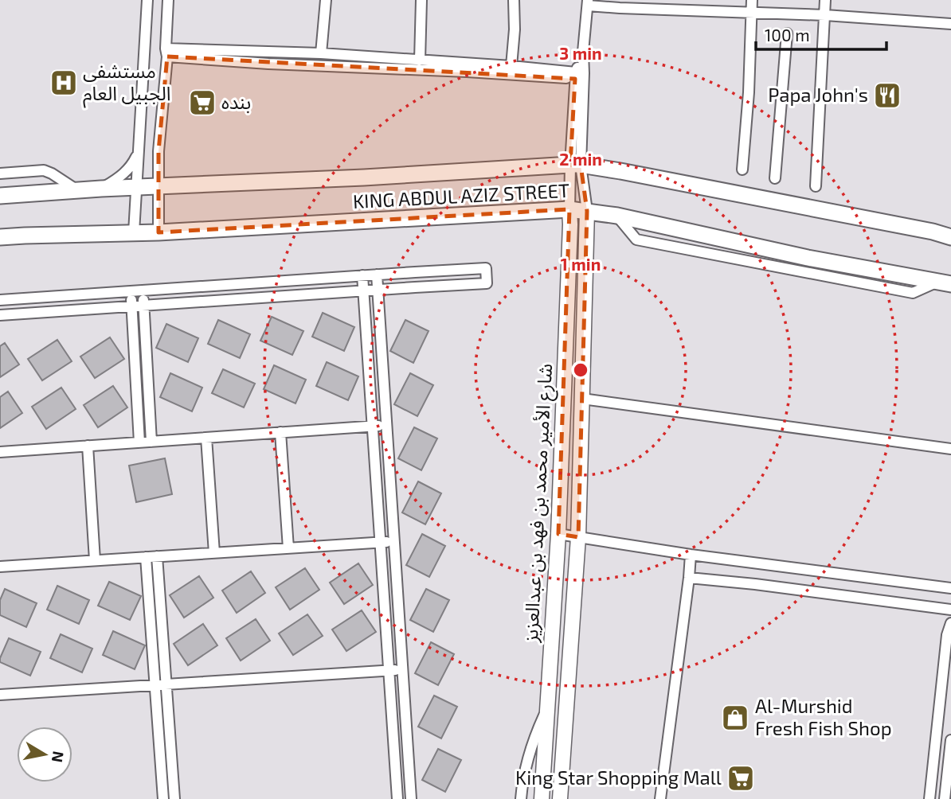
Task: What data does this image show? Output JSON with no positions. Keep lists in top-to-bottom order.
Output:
{
  "streets": {
    "main road": ["KING ABDUL AZIZ STREET", "شارع الأمير محمد بن فهد بن عبدالعزيز"]
  },
  "crossings": [
    ["KING ABDUL AZIZ STREET", "شارع الأمير محمد بن فهد بن عبدالعزيز"]
  ],
  "places": {
    "hospital": ["مستشفى الجبيل العام"],
    "restaurant": ["Papa John's"],
    "supermarket": ["بنده", "King Star Shopping Mall"],
    "shop": ["Al-Murshid Fresh Fish Shop"]
  },
  "scale_bar": "100 m",
  "north": "right",
  "rings": ["3 min", "2 min", "1 min"]
}
